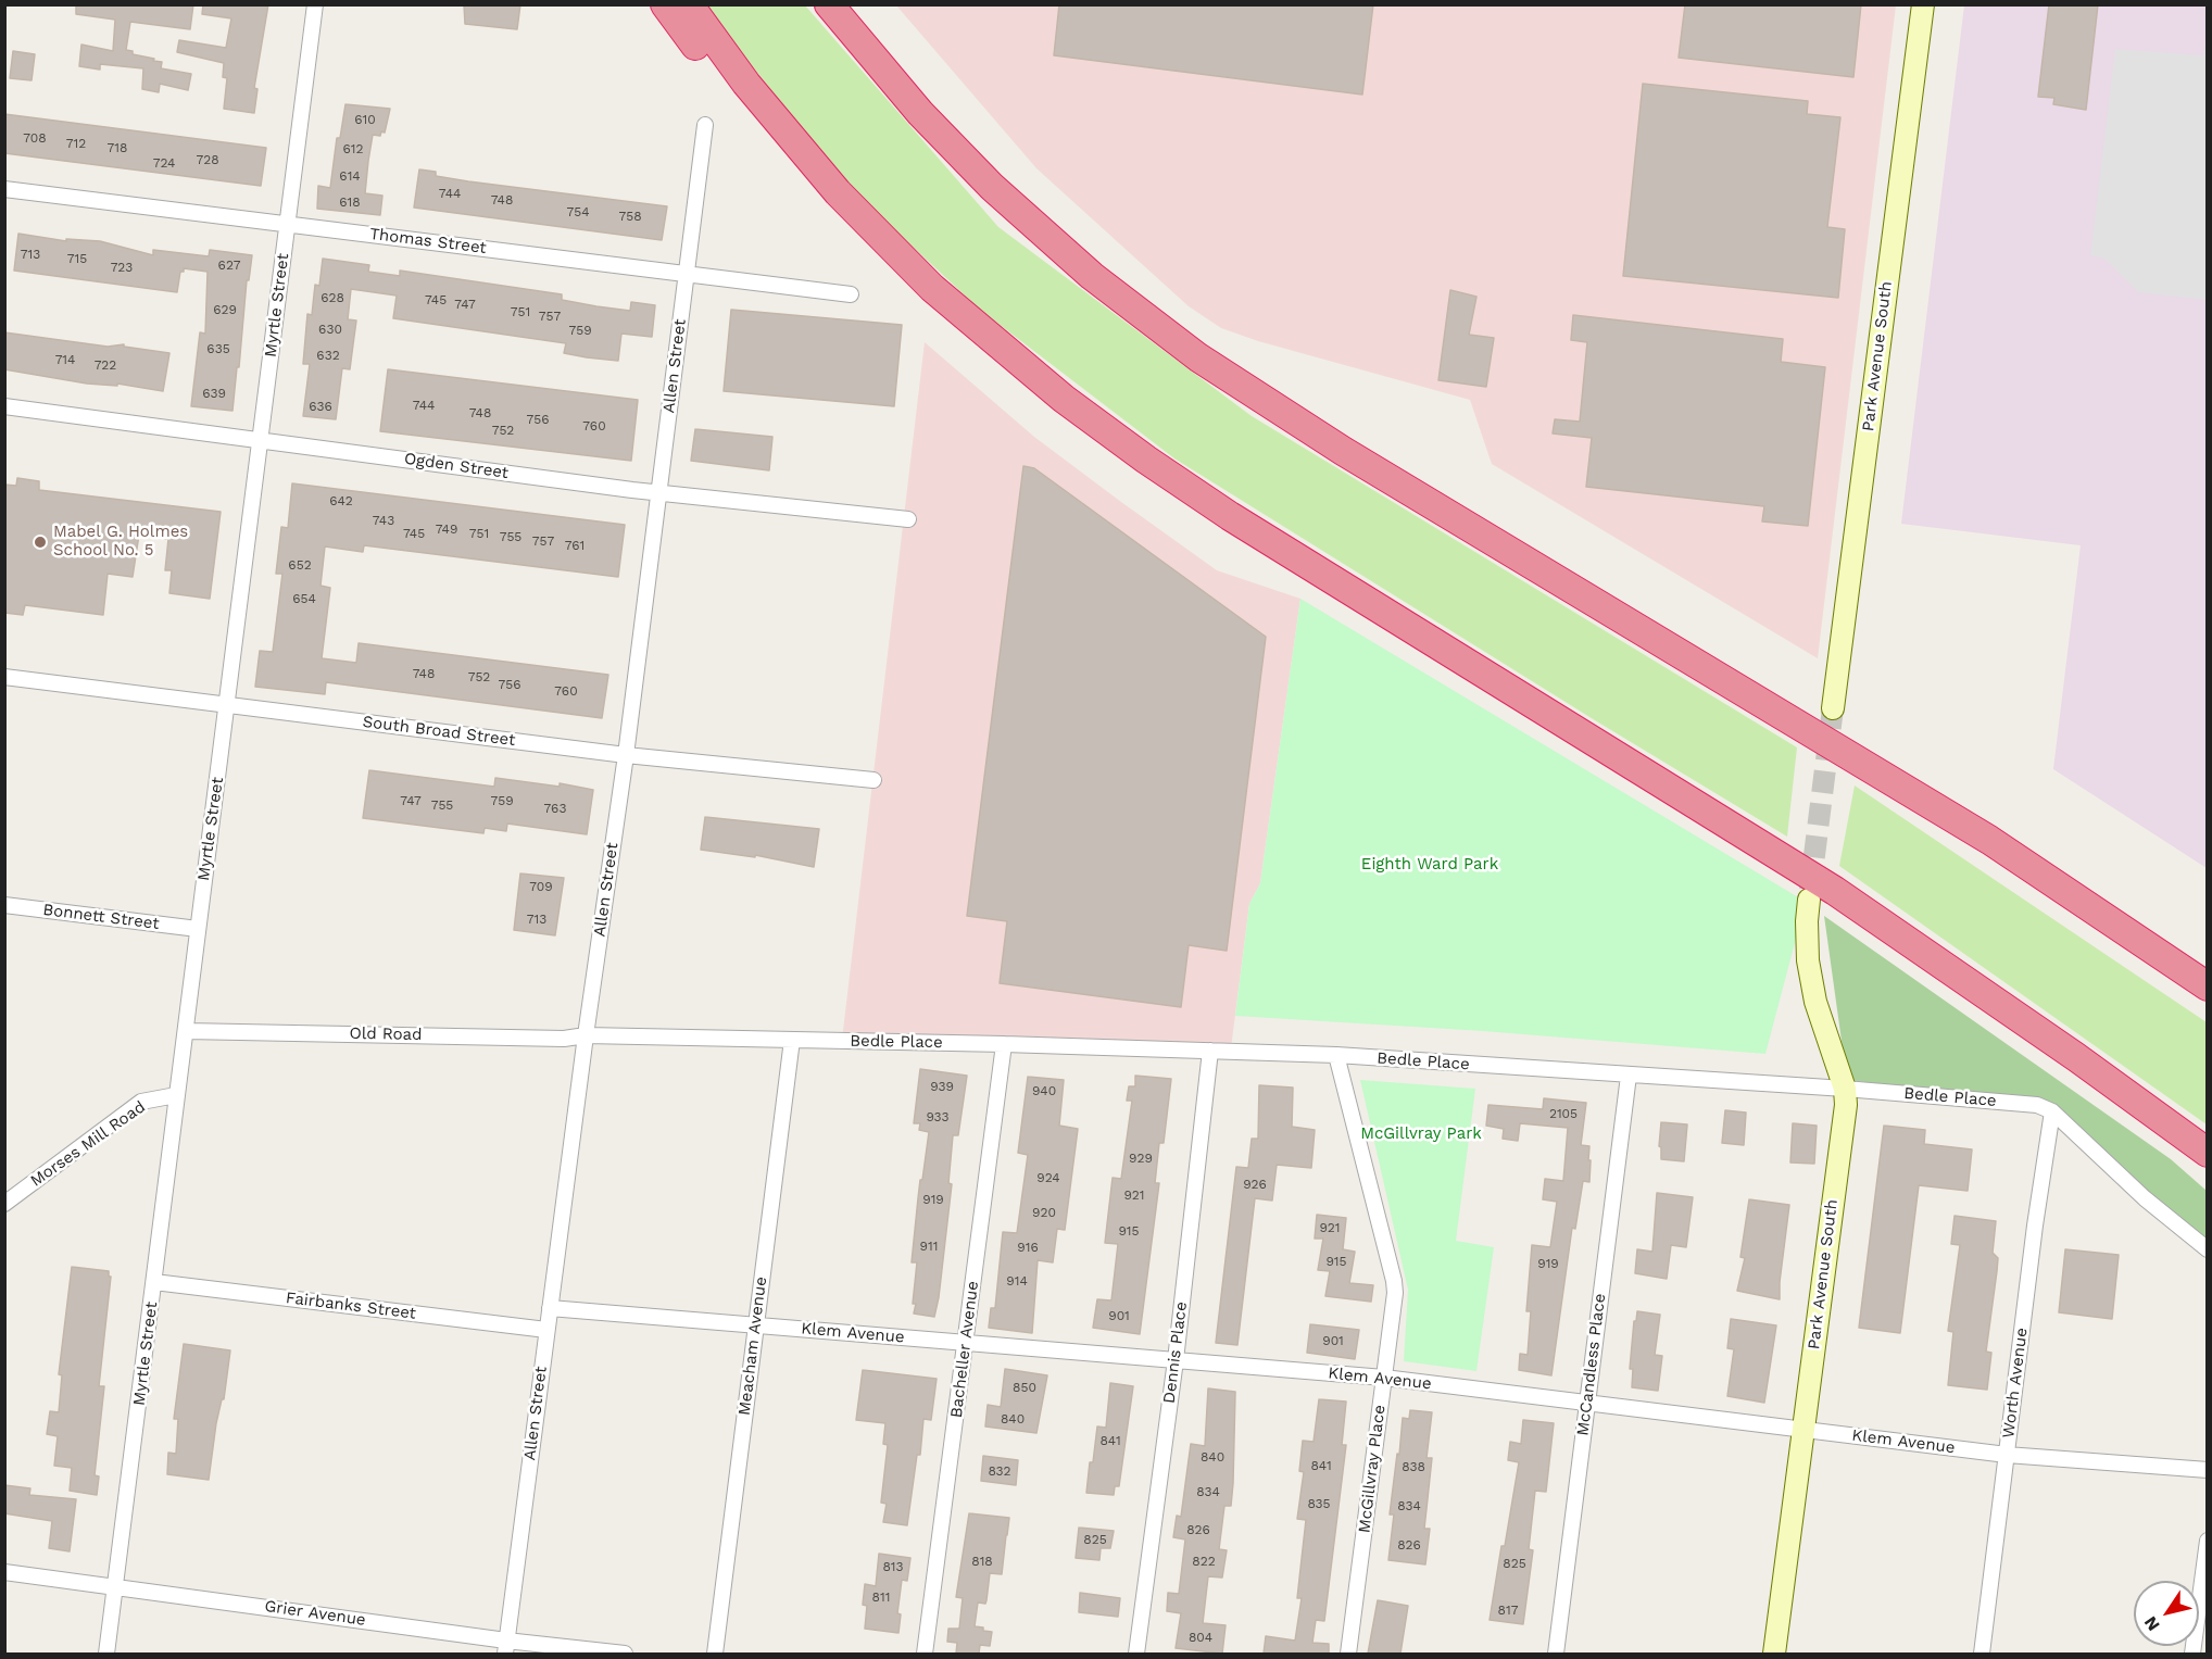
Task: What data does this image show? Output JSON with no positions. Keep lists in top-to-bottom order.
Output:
{
  "streets": {
    "street": [
      "Thomas Street",
      "Myrtle Street",
      "Park Avenue South",
      "Allen Street",
      "Ogden Street",
      "South Broad Street",
      "Bonnett Street",
      "Old Road",
      "Bedle Place",
      "Morses Mill Road",
      "Fairbanks Street",
      "Klem Avenue",
      "Meacham Avenue",
      "Bacheller Avenue",
      "Dennis Place",
      "McCandless Place",
      "Worth Avenue",
      "McGillvray Place",
      "Grier Avenue"
    ]
  },
  "crossings": [
    ["Thomas Street", "Myrtle Street"],
    ["Thomas Street", "Allen Street"],
    ["Myrtle Street", "Ogden Street"],
    ["Myrtle Street", "South Broad Street"],
    ["Myrtle Street", "Bonnett Street"],
    ["Myrtle Street", "Old Road"],
    ["Myrtle Street", "Morses Mill Road"],
    ["Myrtle Street", "Fairbanks Street"],
    ["Myrtle Street", "Grier Avenue"],
    ["Park Avenue South", "Bedle Place"],
    ["Park Avenue South", "Klem Avenue"],
    ["Allen Street", "Ogden Street"],
    ["Allen Street", "South Broad Street"],
    ["Allen Street", "Old Road"],
    ["Allen Street", "Bedle Place"],
    ["Allen Street", "Fairbanks Street"],
    ["Allen Street", "Klem Avenue"],
    ["Allen Street", "Grier Avenue"],
    ["Old Road", "Bedle Place"],
    ["Bedle Place", "Meacham Avenue"],
    ["Bedle Place", "Bacheller Avenue"],
    ["Bedle Place", "Dennis Place"],
    ["Bedle Place", "McCandless Place"],
    ["Bedle Place", "Worth Avenue"],
    ["Bedle Place", "McGillvray Place"],
    ["Klem Avenue", "Meacham Avenue"],
    ["Klem Avenue", "Bacheller Avenue"],
    ["Klem Avenue", "Dennis Place"],
    ["Klem Avenue", "McCandless Place"],
    ["Klem Avenue", "Worth Avenue"],
    ["Klem Avenue", "McGillvray Place"]
  ],
  "parks": ["Eighth Ward Park", "McGillvray Park"],
  "places": ["Mabel G. Holmes School No. 5"],
  "house_numbers": [
    "610",
    "708",
    "712",
    "718",
    "612",
    "728",
    "724",
    "614",
    "744",
    "748",
    "618",
    "754",
    "758",
    "713",
    "715",
    "627",
    "723",
    "628",
    "745",
    "747",
    "629",
    "751",
    "757",
    "630",
    "759",
    "635",
    "632",
    "714",
    "722",
    "639",
    "744",
    "636",
    "748",
    "756",
    "760",
    "752",
    "642",
    "743",
    "749",
    "745",
    "751",
    "755",
    "757",
    "761",
    "652",
    "654",
    "748",
    "752",
    "756",
    "760",
    "747",
    "759",
    "755",
    "763",
    "709",
    "713",
    "939",
    "940",
    "2105",
    "933",
    "929",
    "924",
    "926",
    "921",
    "919",
    "920",
    "921",
    "915",
    "911",
    "916",
    "915",
    "919",
    "914",
    "901",
    "901",
    "850",
    "840",
    "841",
    "840",
    "841",
    "838",
    "832",
    "834",
    "835",
    "834",
    "826",
    "825",
    "826",
    "818",
    "822",
    "825",
    "813",
    "811",
    "817",
    "804"
  ],
  "north": "bottom left"
}
